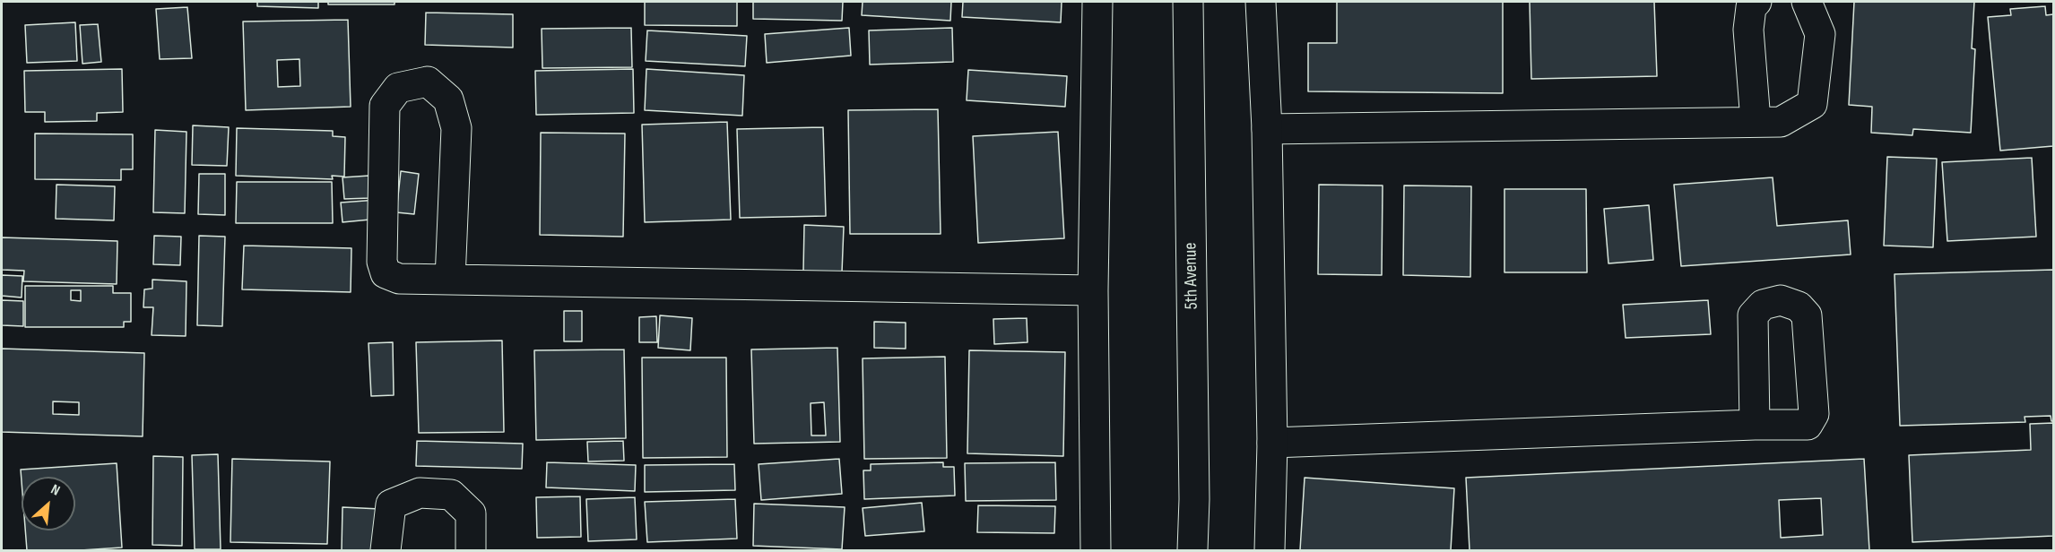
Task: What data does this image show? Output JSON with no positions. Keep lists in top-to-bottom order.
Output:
{
  "streets": {
    "street": ["5th Avenue"]
  },
  "north": "top right"
}
